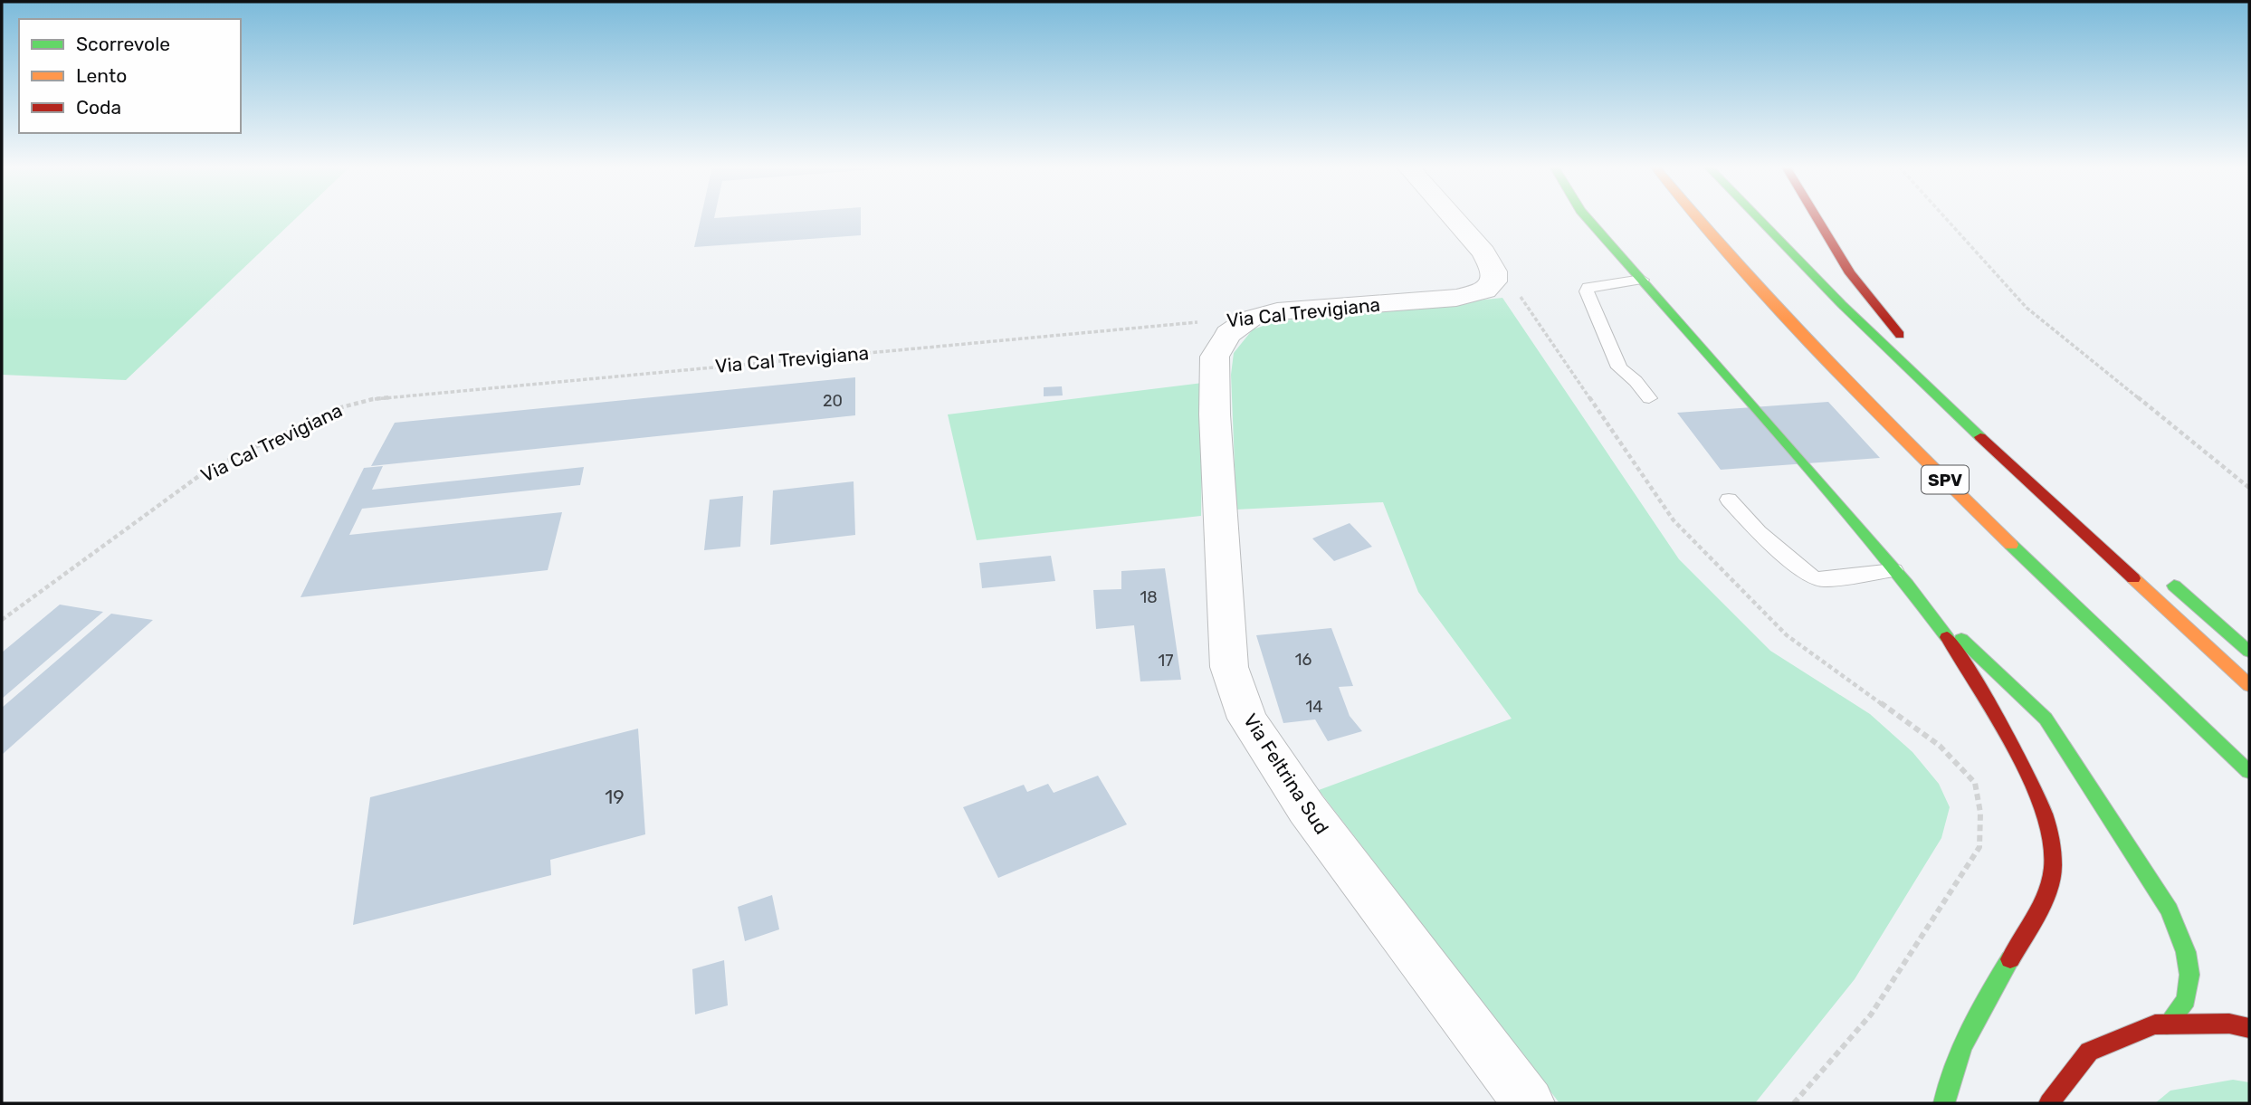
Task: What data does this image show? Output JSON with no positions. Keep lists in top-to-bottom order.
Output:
{
  "streets": {
    "main road": ["SPV"],
    "street": ["Via Cal Trevigiana", "Via Feltrina Sud"]
  },
  "crossings": [
    ["Via Cal Trevigiana", "Via Feltrina Sud"]
  ],
  "house_numbers": [
    "20",
    "18",
    "16",
    "17",
    "14",
    "19"
  ],
  "legend": ["Scorrevole", "Lento", "Coda"]
}
